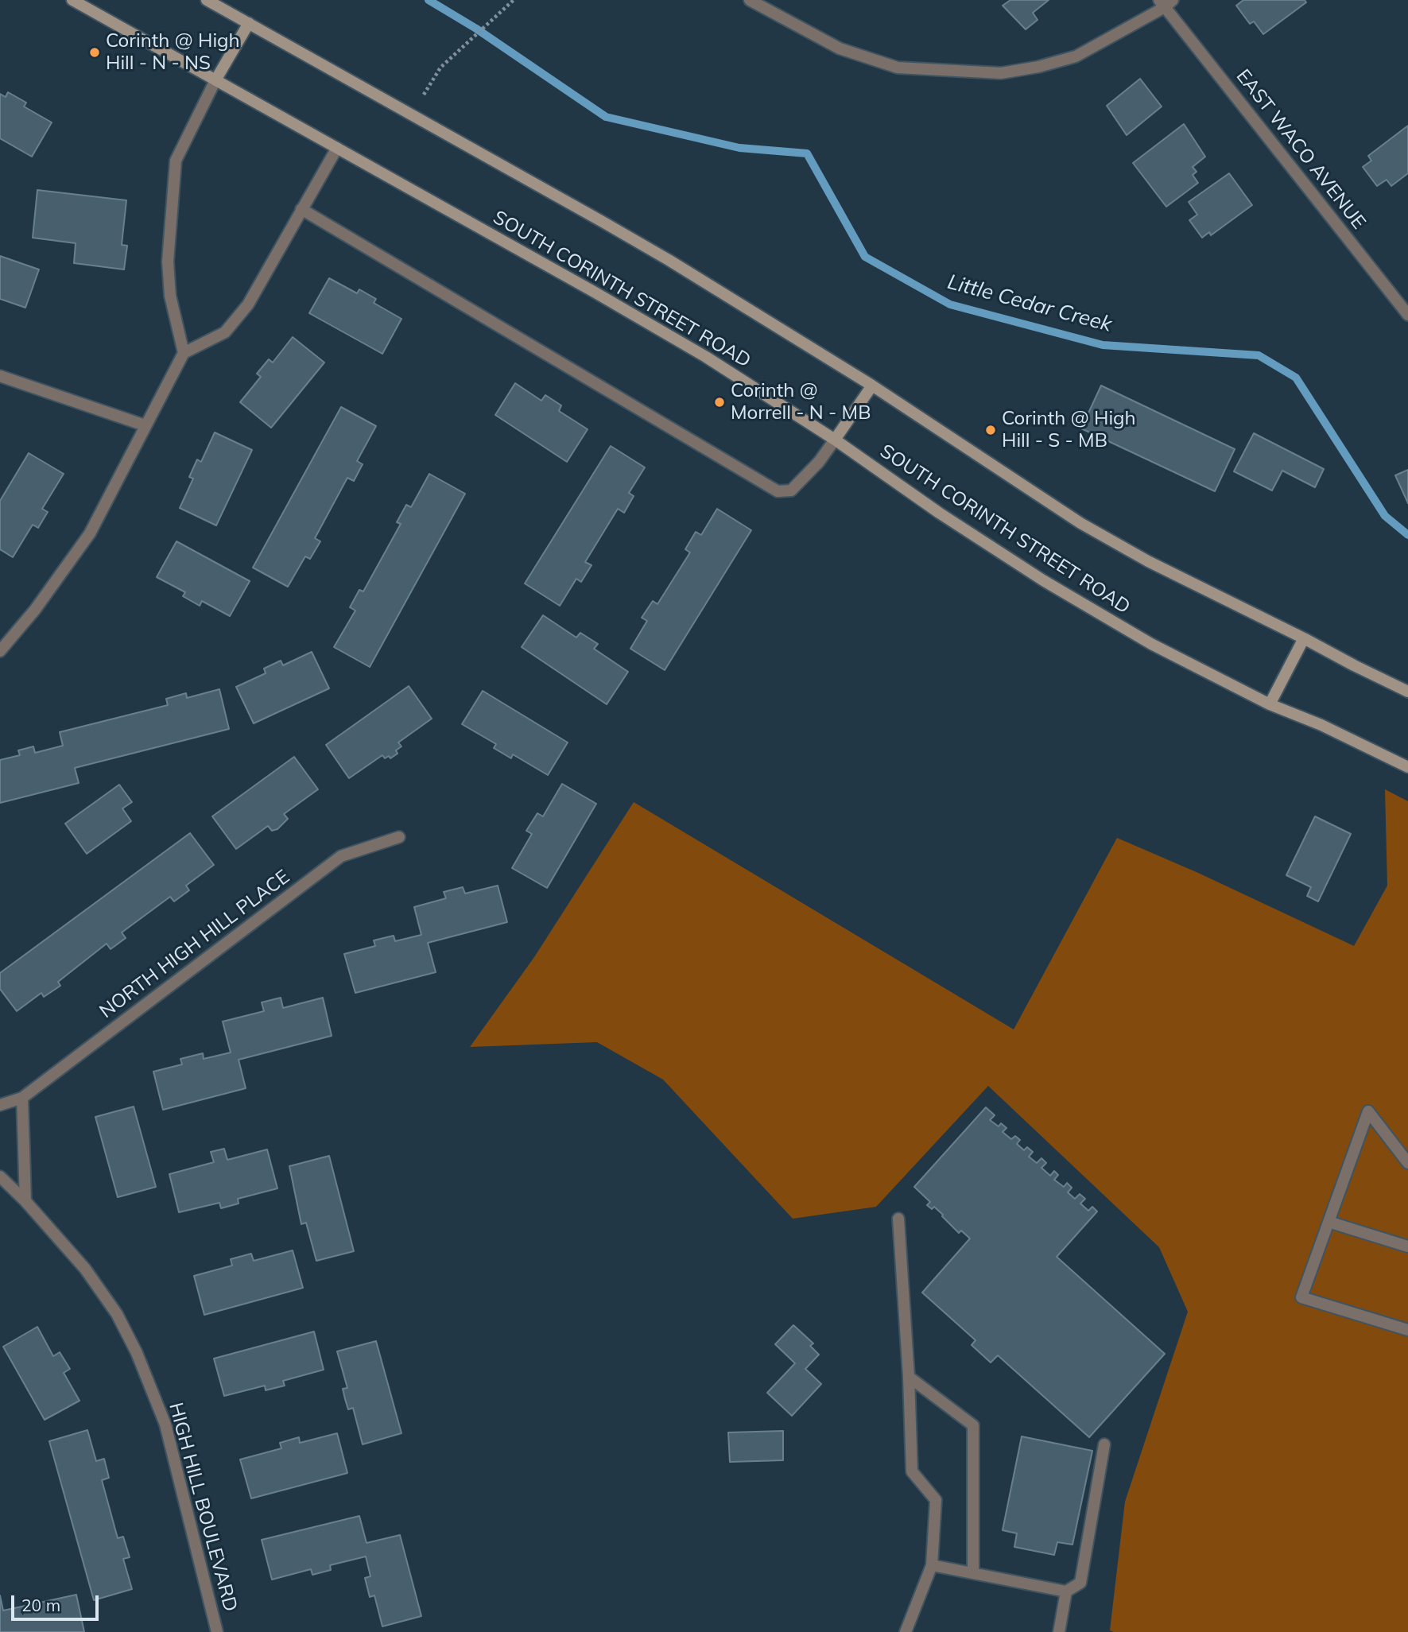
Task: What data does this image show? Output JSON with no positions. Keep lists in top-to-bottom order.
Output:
{
  "streets": {
    "main road": ["SOUTH CORINTH STREET ROAD"],
    "street": ["EAST WACO AVENUE", "NORTH HIGH HILL PLACE", "HIGH HILL BOULEVARD"]
  },
  "water": ["Little Cedar Creek"],
  "places": ["Corinth @ High Hill - N - NS", "Corinth @ Morrell - N - MB", "Corinth @ High Hill - S - MB"],
  "scale_bar": "20 m"
}
